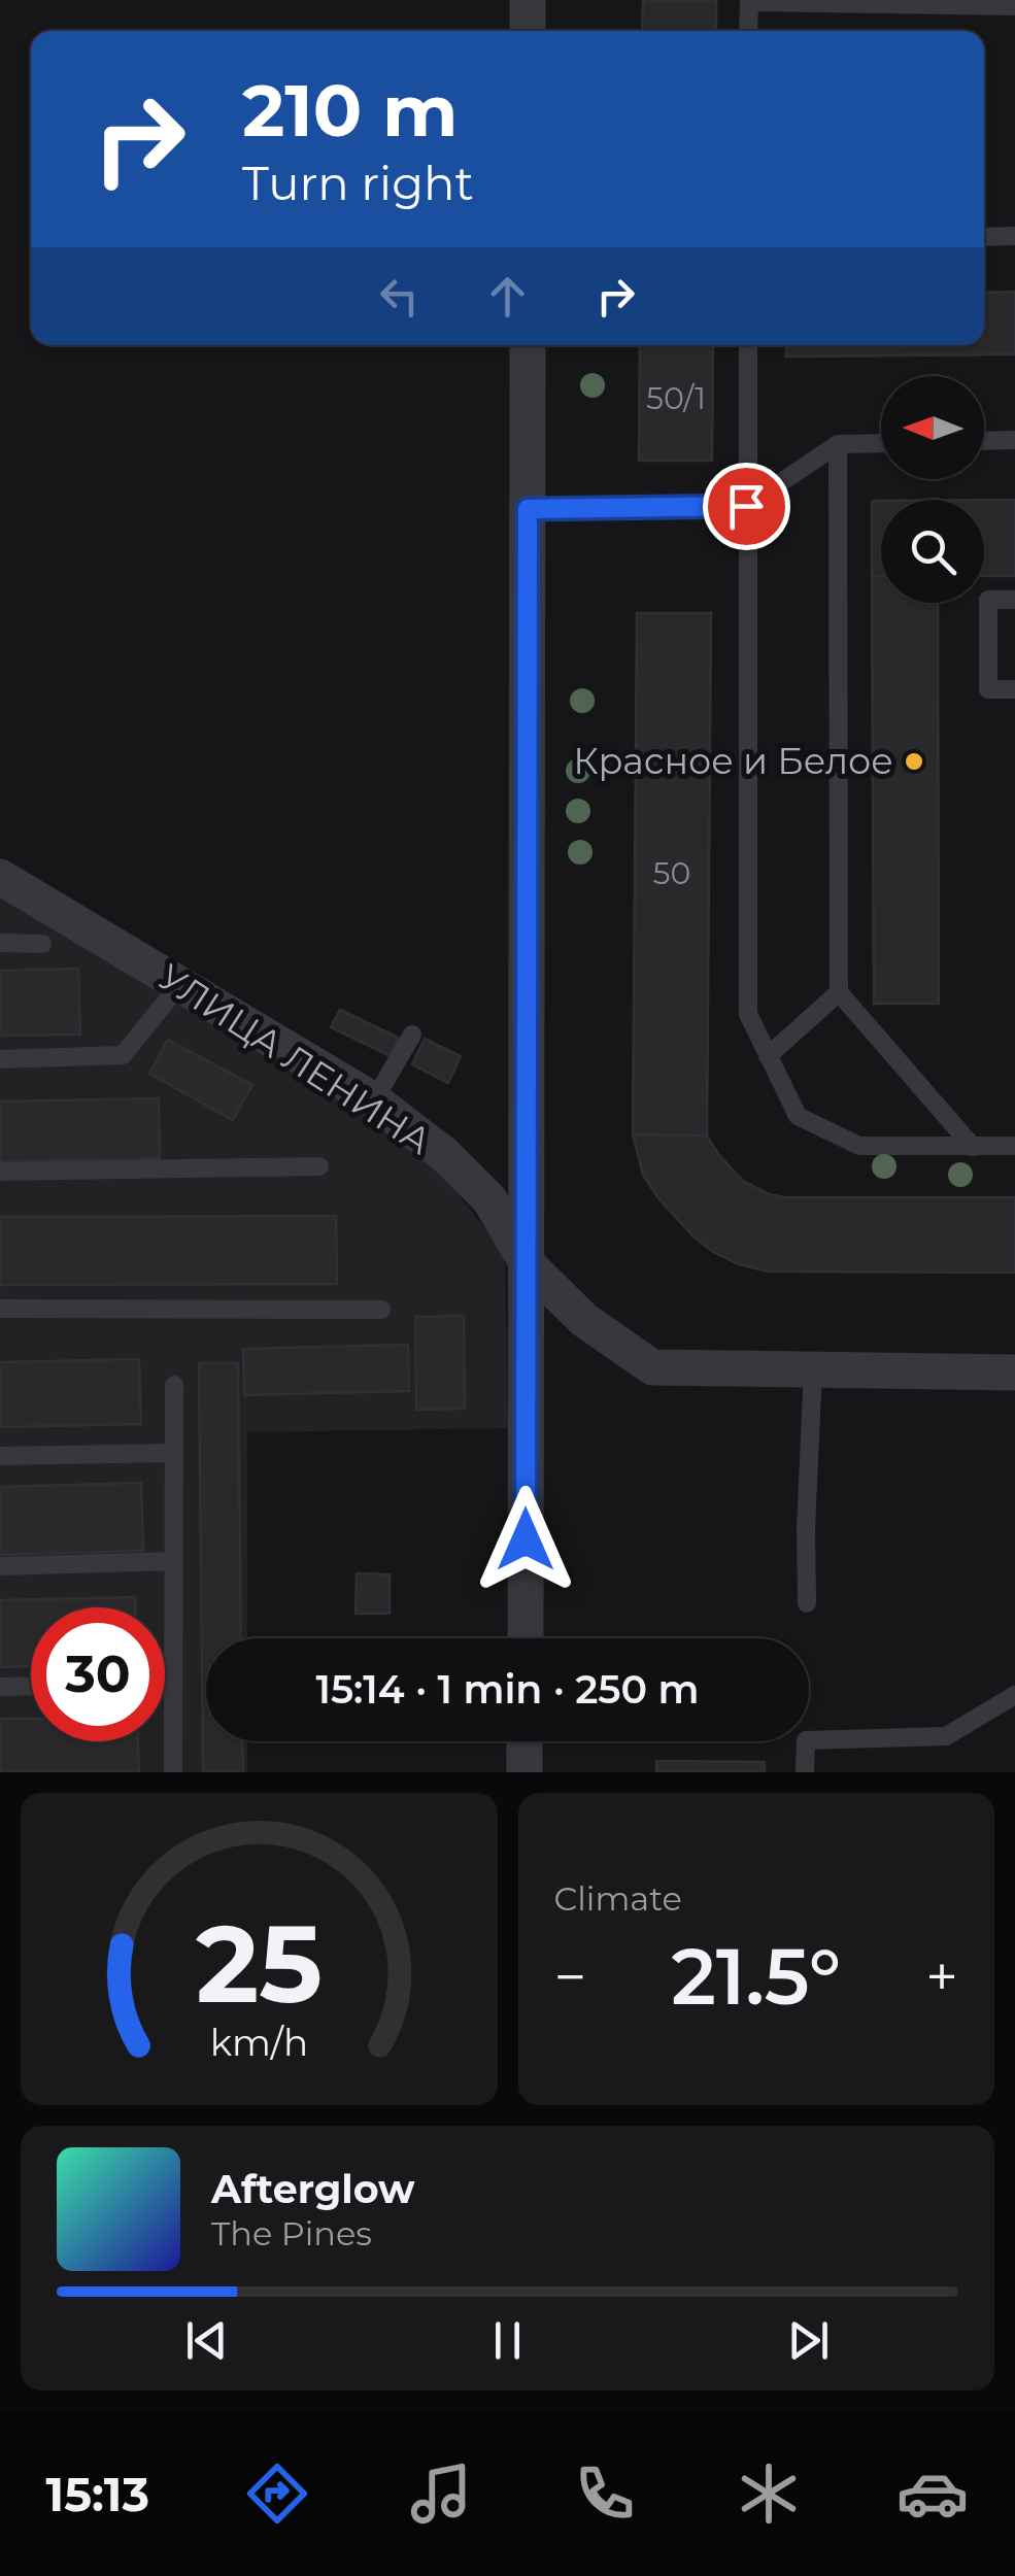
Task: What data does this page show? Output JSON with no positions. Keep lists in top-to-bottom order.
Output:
{
  "streets": {
    "street": ["УЛИЦА ЛЕНИНА"]
  },
  "places": ["Красное и Белое"],
  "house_numbers": ["50/1", "50"],
  "north": "left",
  "page": {
    "turn": ["210 m", "Turn right"],
    "limit": "30",
    "trip": "15:14 · 1 min · 250 m",
    "tile": "Climate",
    "heat": ["−", "21.5°", "+"],
    "song": ["Afterglow", "The Pines"],
    "tabs": "15:13",
    "gauge": ["25", "km/h"]
  }
}
